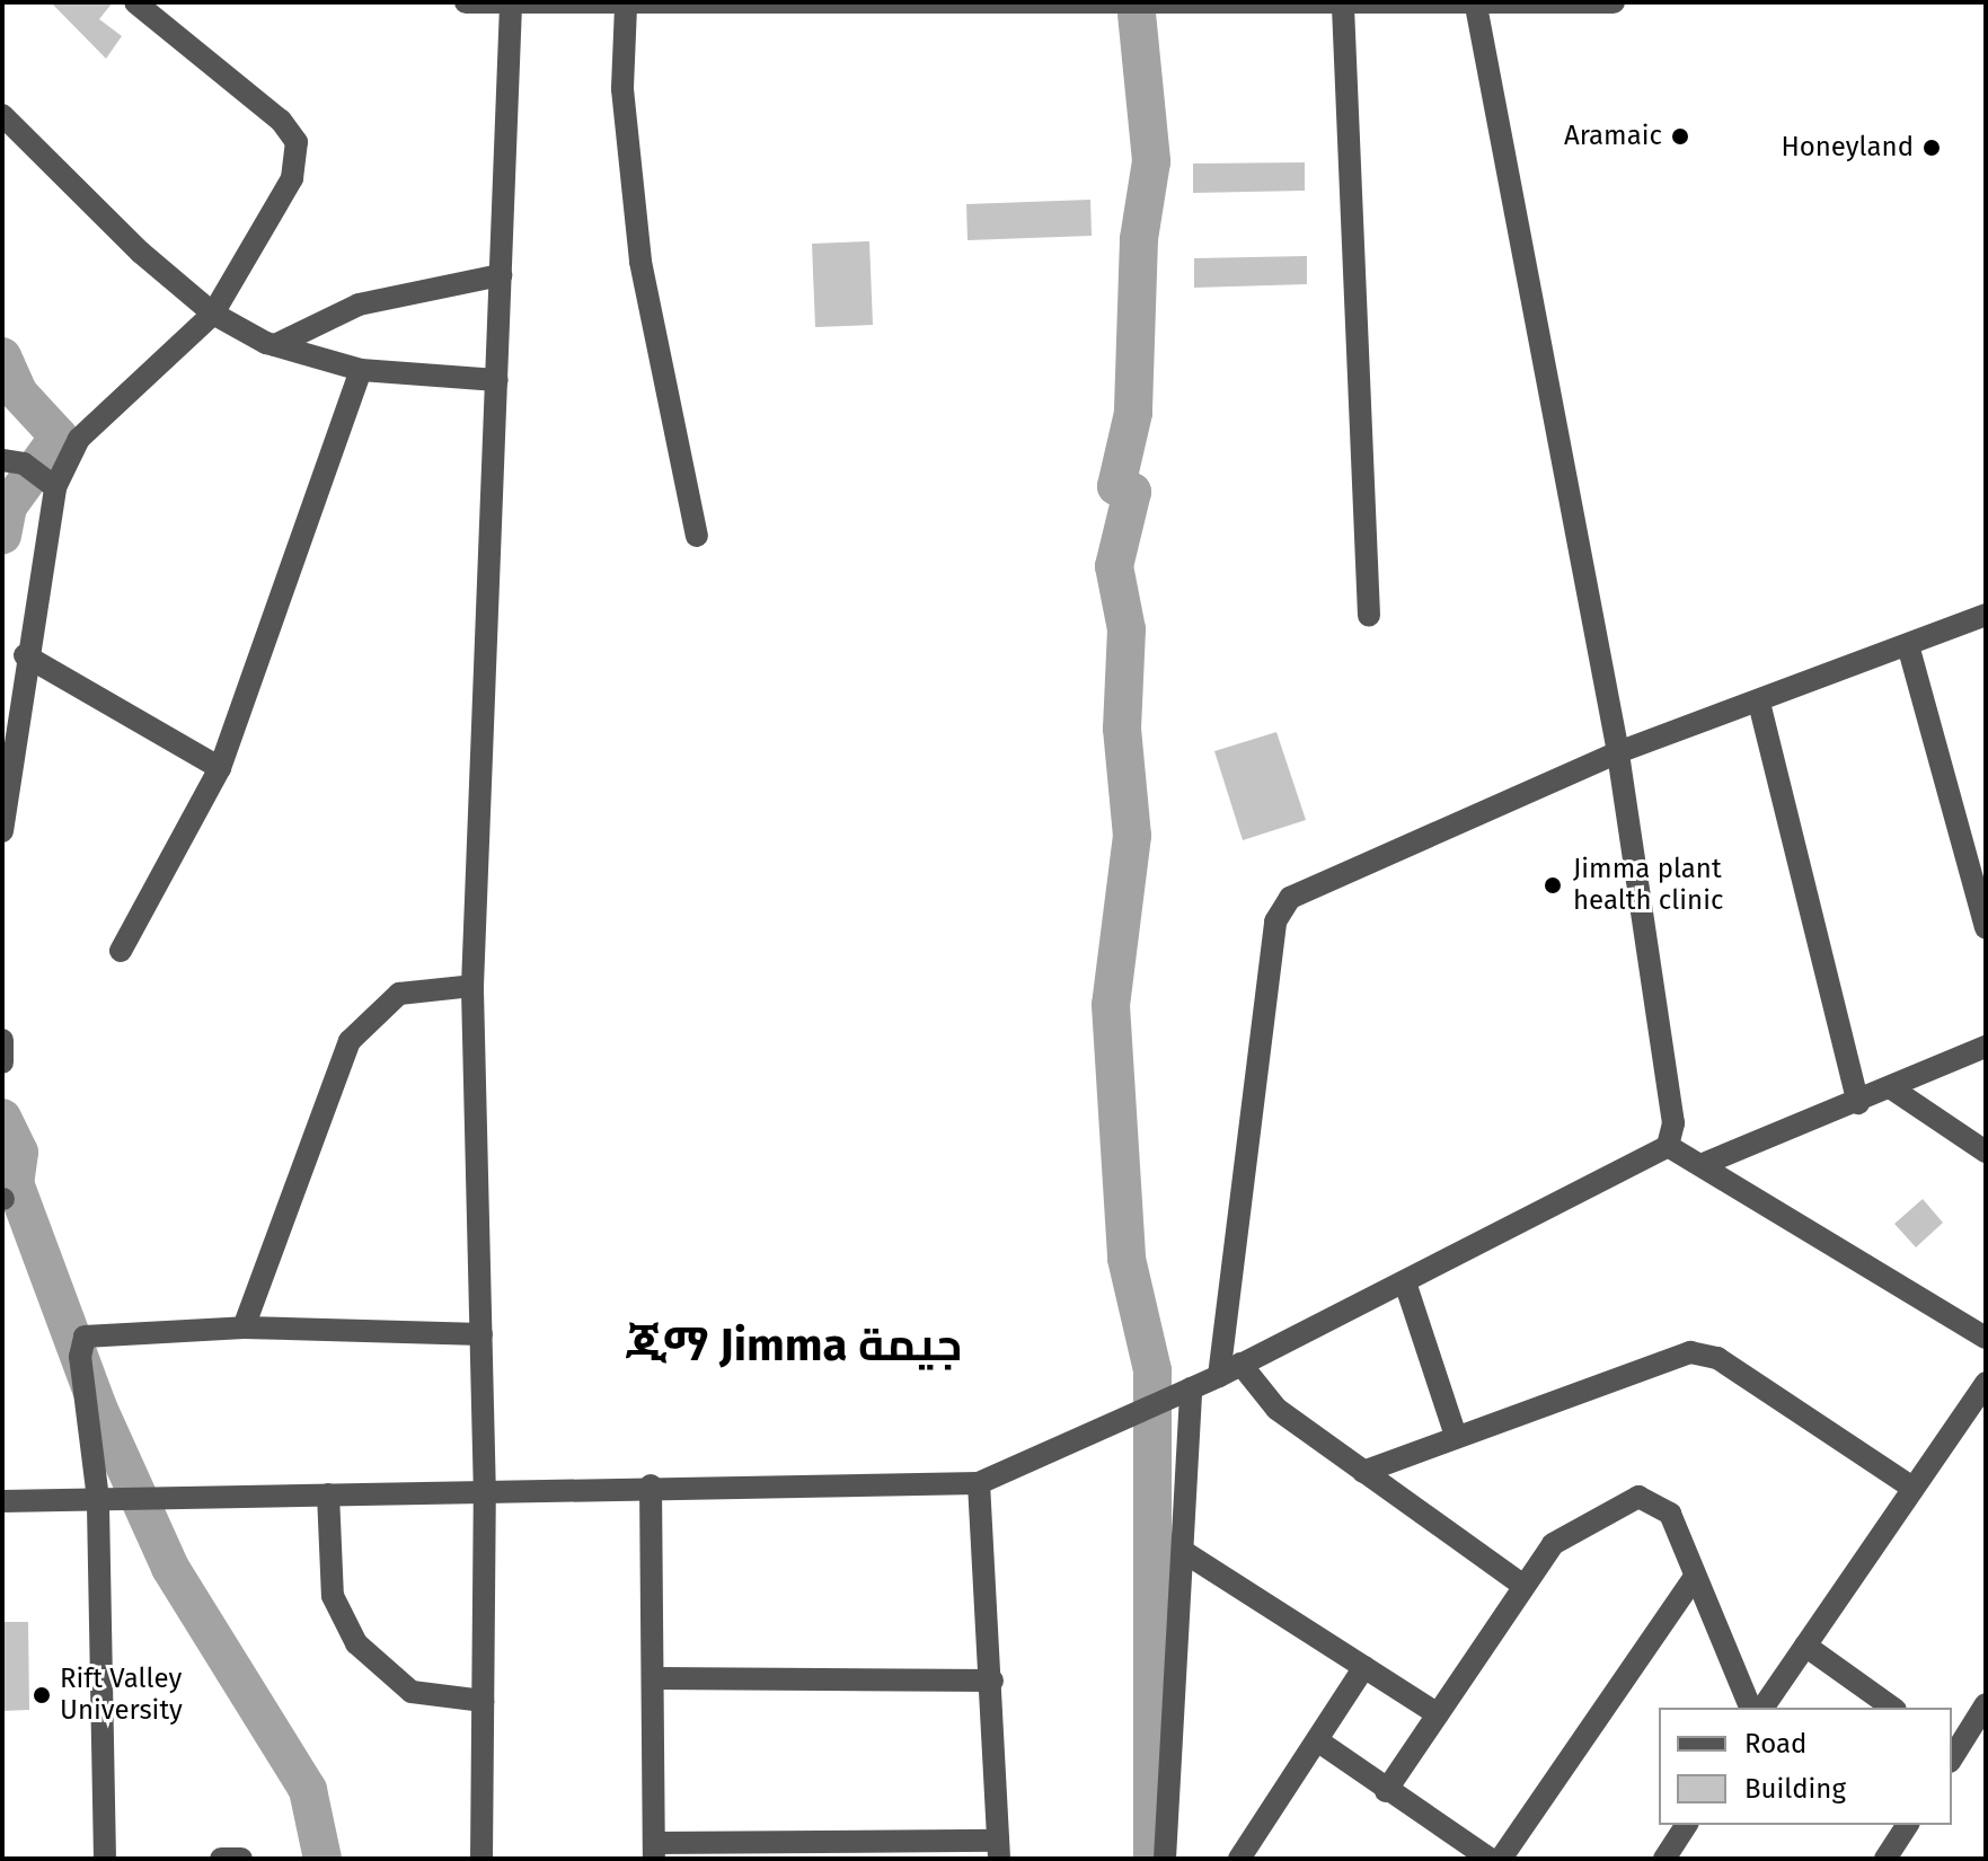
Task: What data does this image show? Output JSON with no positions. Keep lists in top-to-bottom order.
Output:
{
  "districts": ["ጂማ Jimma جيمة"],
  "places": [
    "Aramaic",
    "Honeyland",
    "Jimma plant health clinic",
    "Rift Valley University"
  ],
  "legend": ["Road", "Building"]
}
